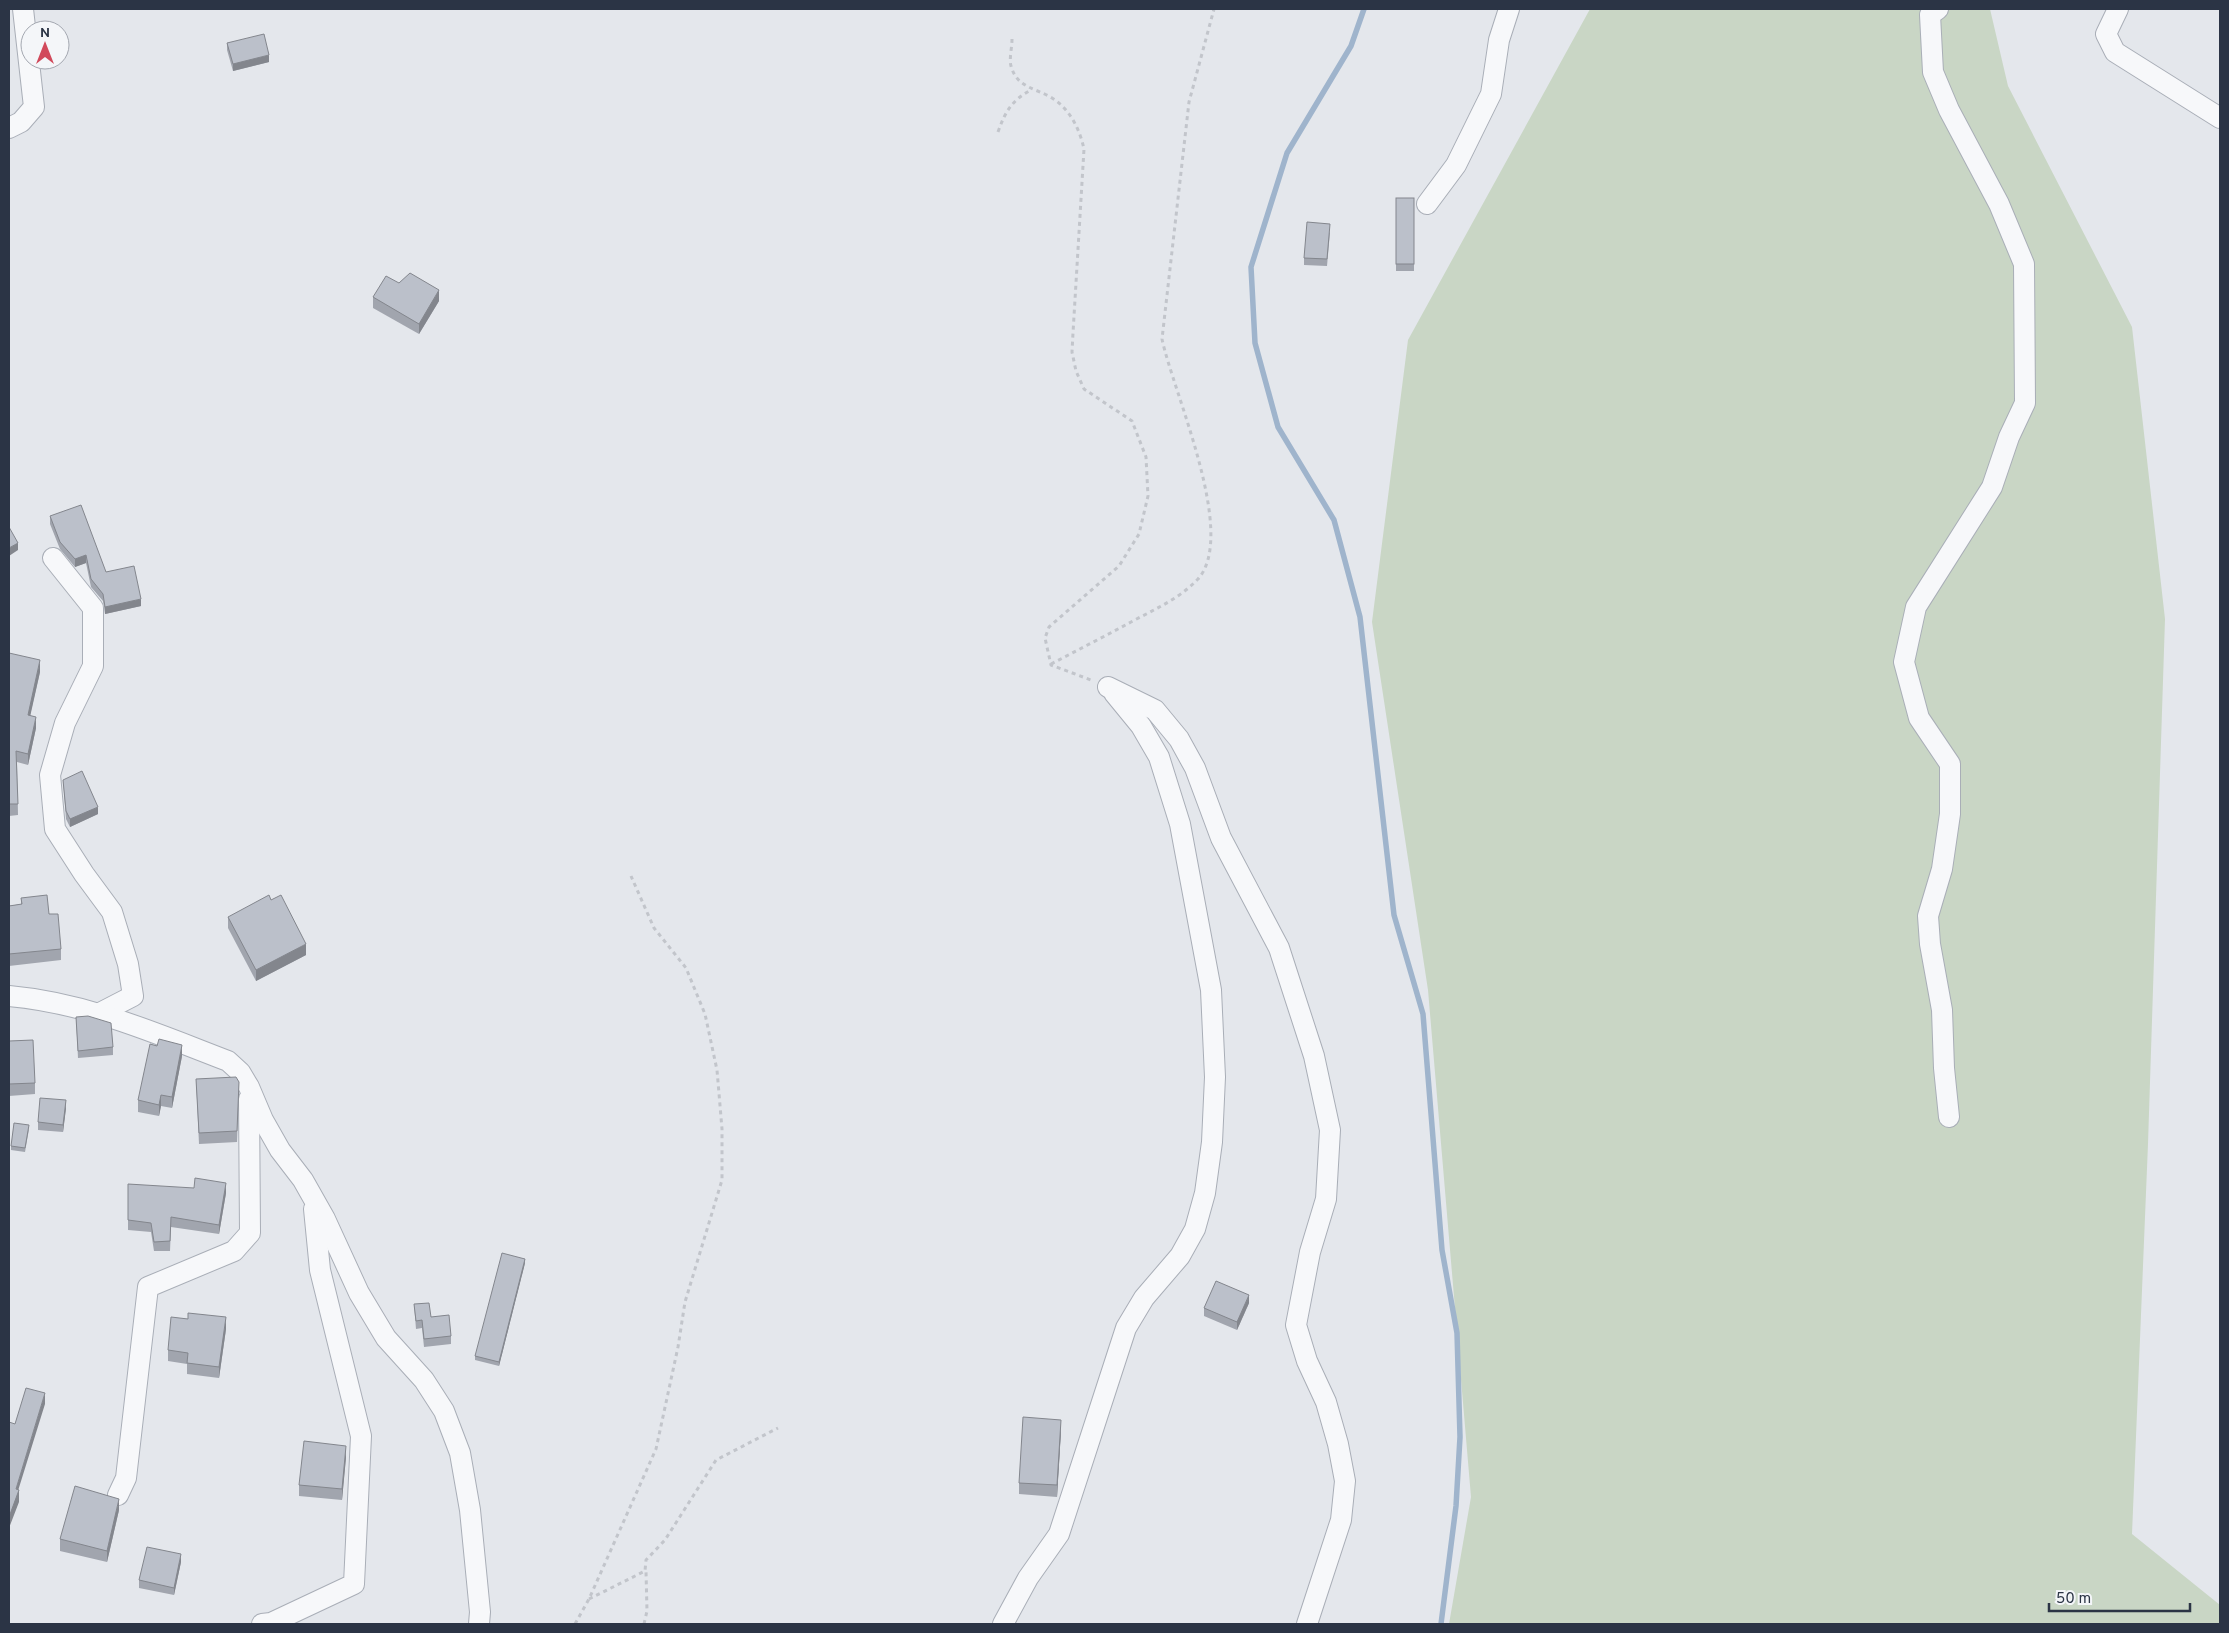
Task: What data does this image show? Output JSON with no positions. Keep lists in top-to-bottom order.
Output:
{
  "scale_bar": "50 m",
  "north": "top"
}
